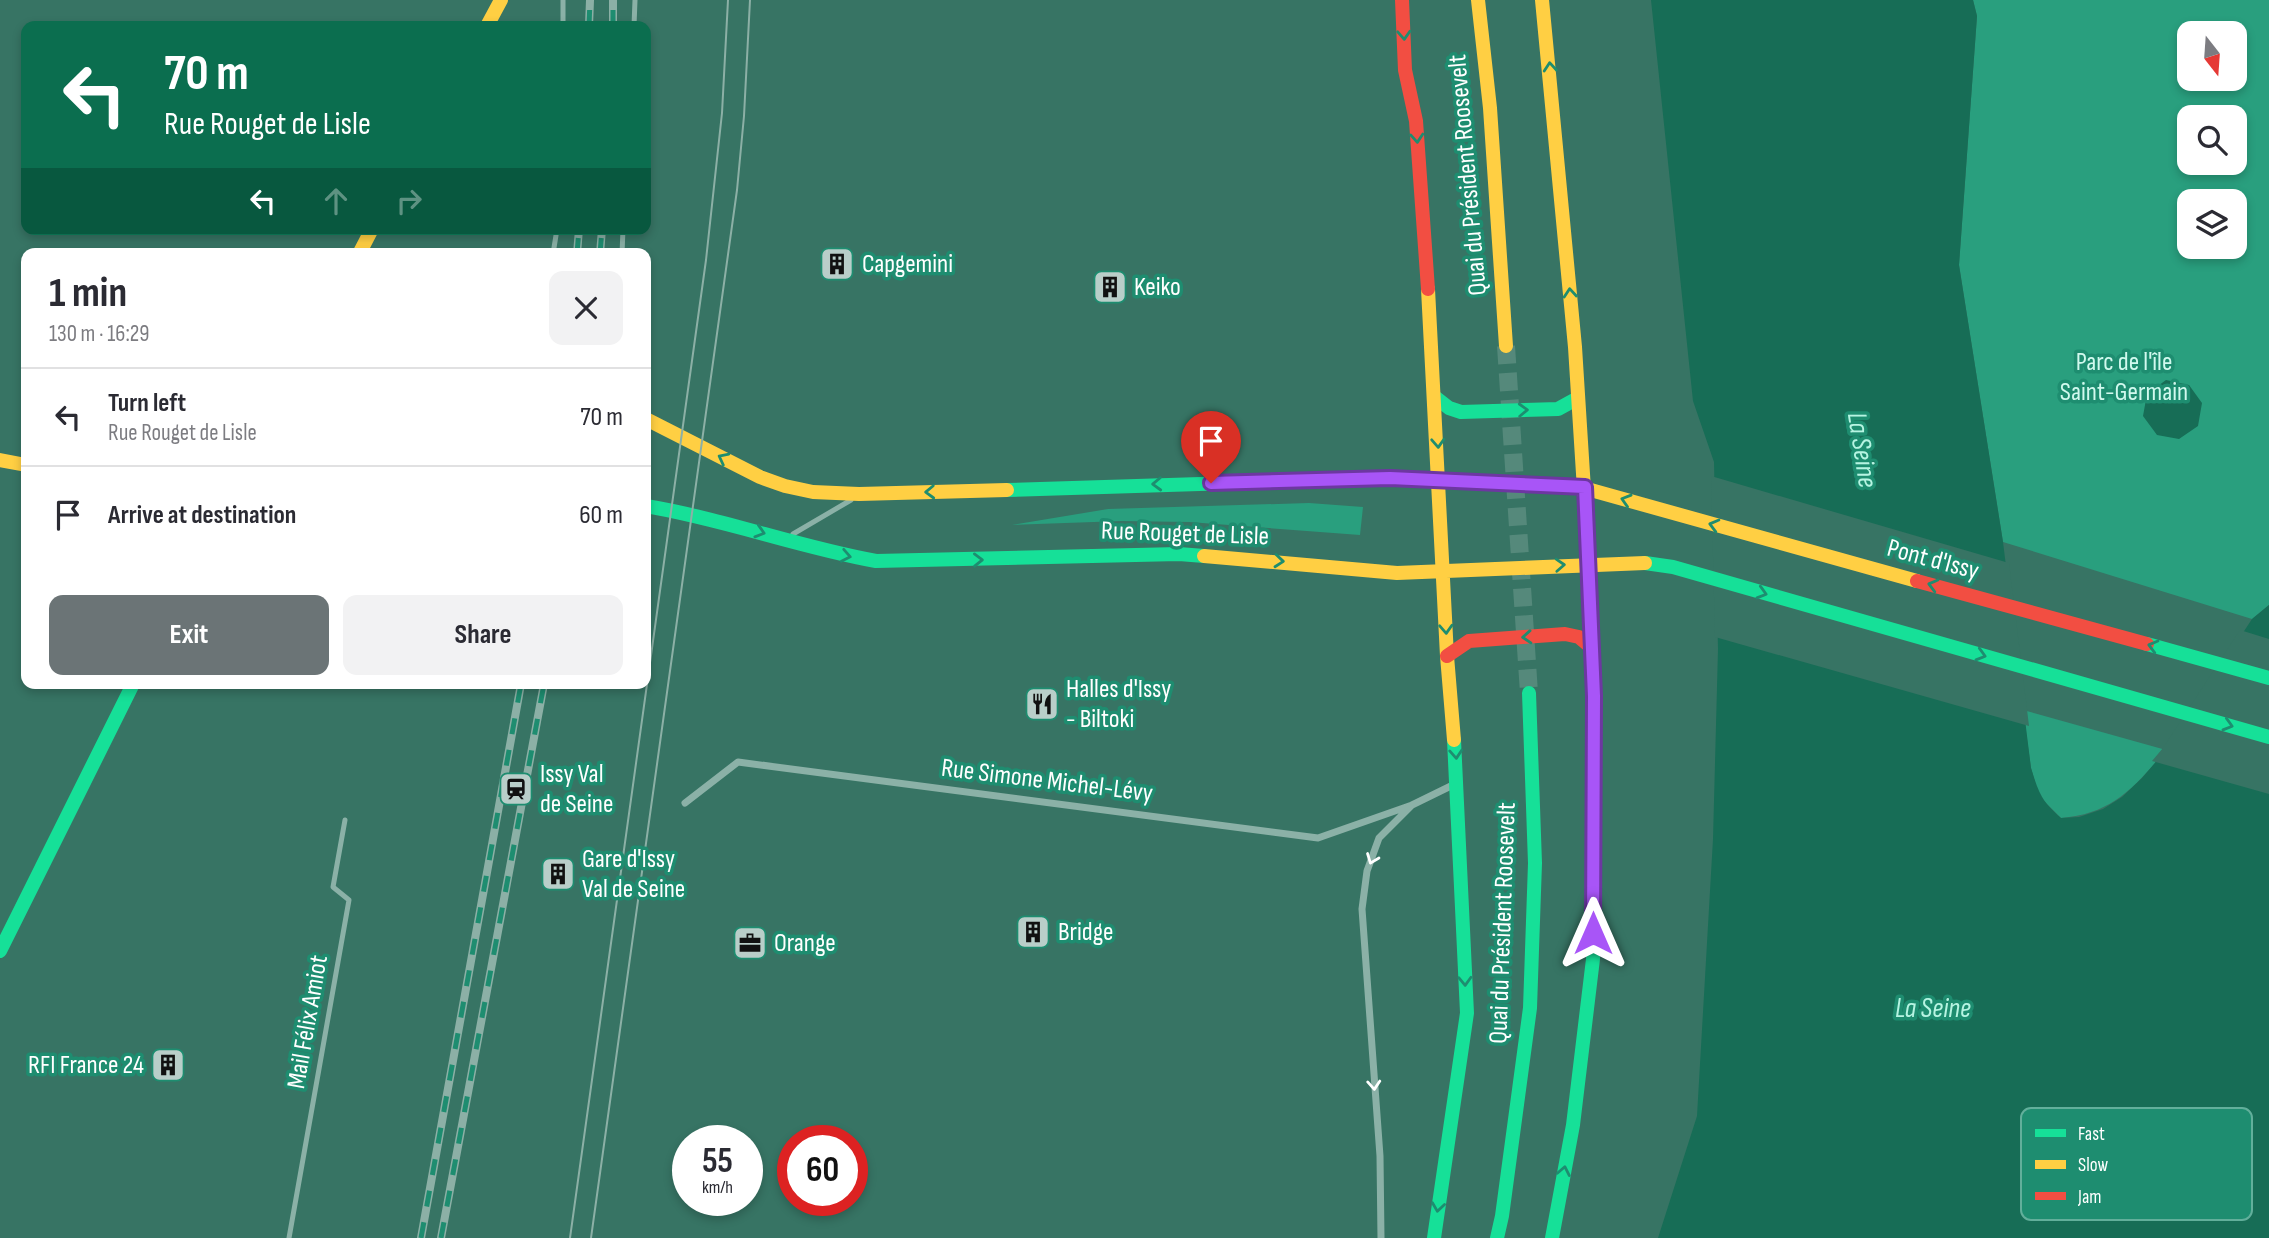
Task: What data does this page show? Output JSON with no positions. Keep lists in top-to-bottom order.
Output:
{
  "streets": {
    "main road": ["Quai du Président Roosevelt", "Rue Rouget de Lisle", "Pont d'Issy"],
    "street": ["Rue Simone Michel-Lévy"],
    "lane": ["Mail Félix Amiot"]
  },
  "crossings": [
    ["Quai du Président Roosevelt", "Rue Simone Michel-Lévy"],
    ["Rue Rouget de Lisle", "Pont d'Issy"]
  ],
  "water": ["La Seine"],
  "parks": ["Parc de l'île Saint-Germain"],
  "places": {
    "building": [
      "Capgemini",
      "Keiko",
      "Gare d'Issy Val de Seine",
      "Bridge",
      "RFI France 24"
    ],
    "restaurant": ["Halles d'Issy - Biltoki"],
    "station": ["Issy Val de Seine"],
    "office": ["Orange"]
  },
  "legend": ["Fast", "Slow", "Jam"],
  "north": "bottom",
  "page": {
    "turn": ["70 m", "Rue Rouget de Lisle"],
    "heading": ["1 min", "130 m · 16:29"],
    "list": [
      {
        "name": "Turn left",
        "note": "Rue Rouget de Lisle",
        "value": "70 m"
      },
      {
        "name": "Arrive at destination",
        "value": "60 m"
      }
    ],
    "buttons": ["Exit", "Share"],
    "speed": "55 km/h",
    "limit": "60"
  }
}
